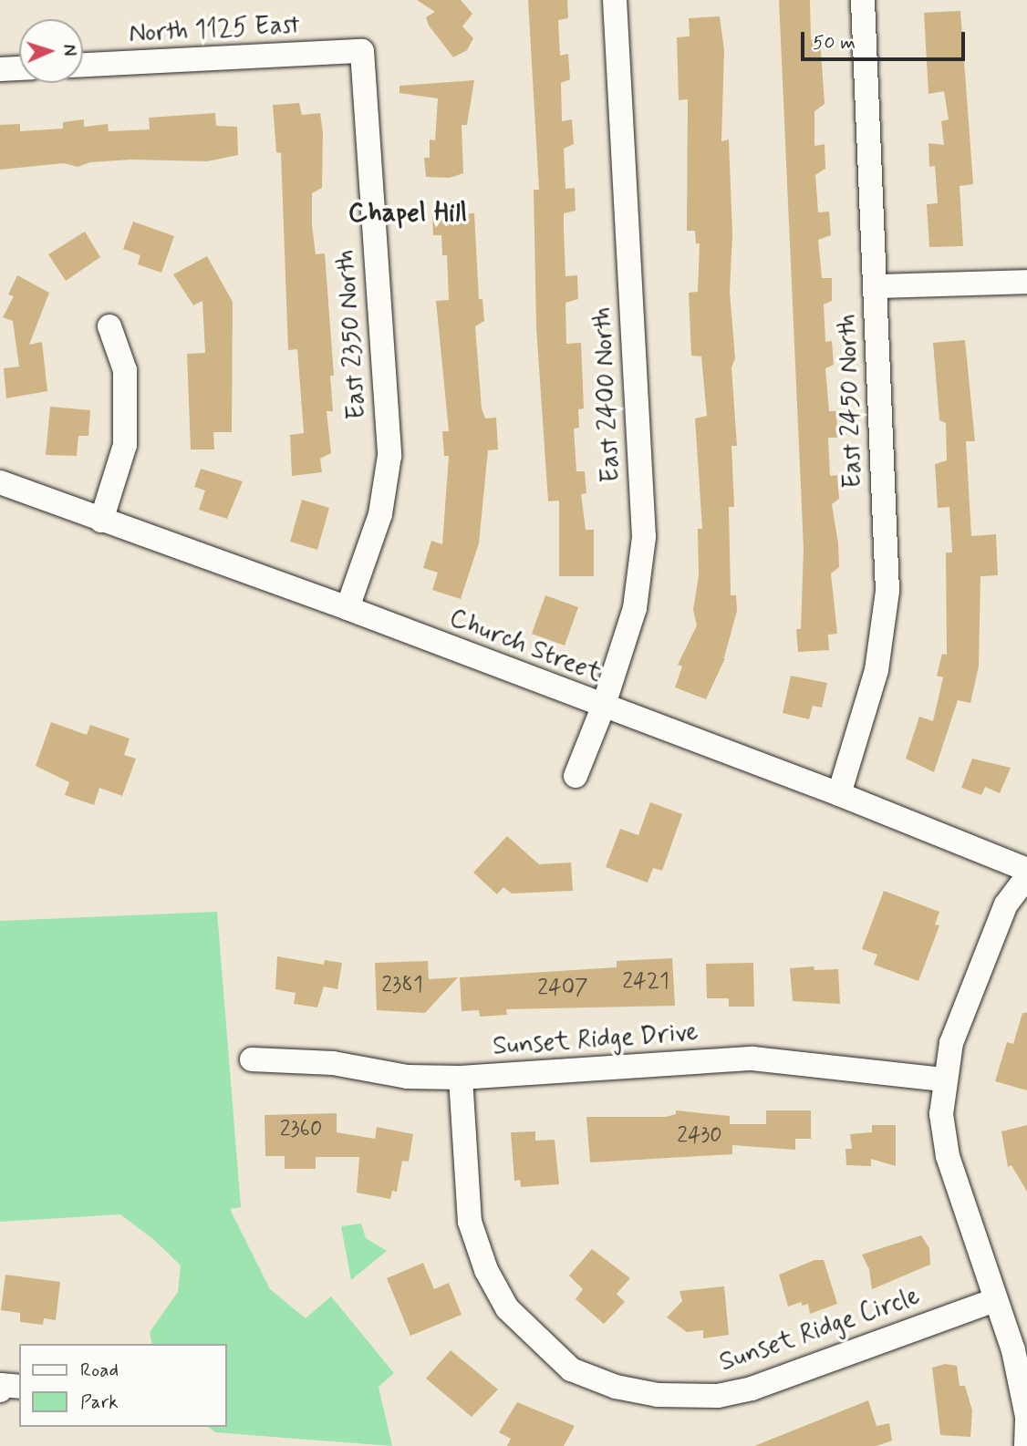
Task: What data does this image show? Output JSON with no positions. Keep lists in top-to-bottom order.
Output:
{
  "streets": {
    "street": [
      "North 1125 East",
      "East 2350 North",
      "East 2400 North",
      "East 2450 North",
      "Church Street",
      "Sunset Ridge Drive",
      "Sunset Ridge Circle"
    ]
  },
  "crossings": [
    ["North 1125 East", "East 2350 North"],
    ["East 2350 North", "Church Street"],
    ["East 2400 North", "Church Street"],
    ["East 2450 North", "Church Street"],
    ["Sunset Ridge Drive", "Sunset Ridge Circle"]
  ],
  "districts": ["Chapel Hill"],
  "house_numbers": [
    "2421",
    "2381",
    "2407",
    "2360",
    "2430"
  ],
  "legend": ["Road", "Park"],
  "scale_bar": "50 m",
  "north": "right"
}
